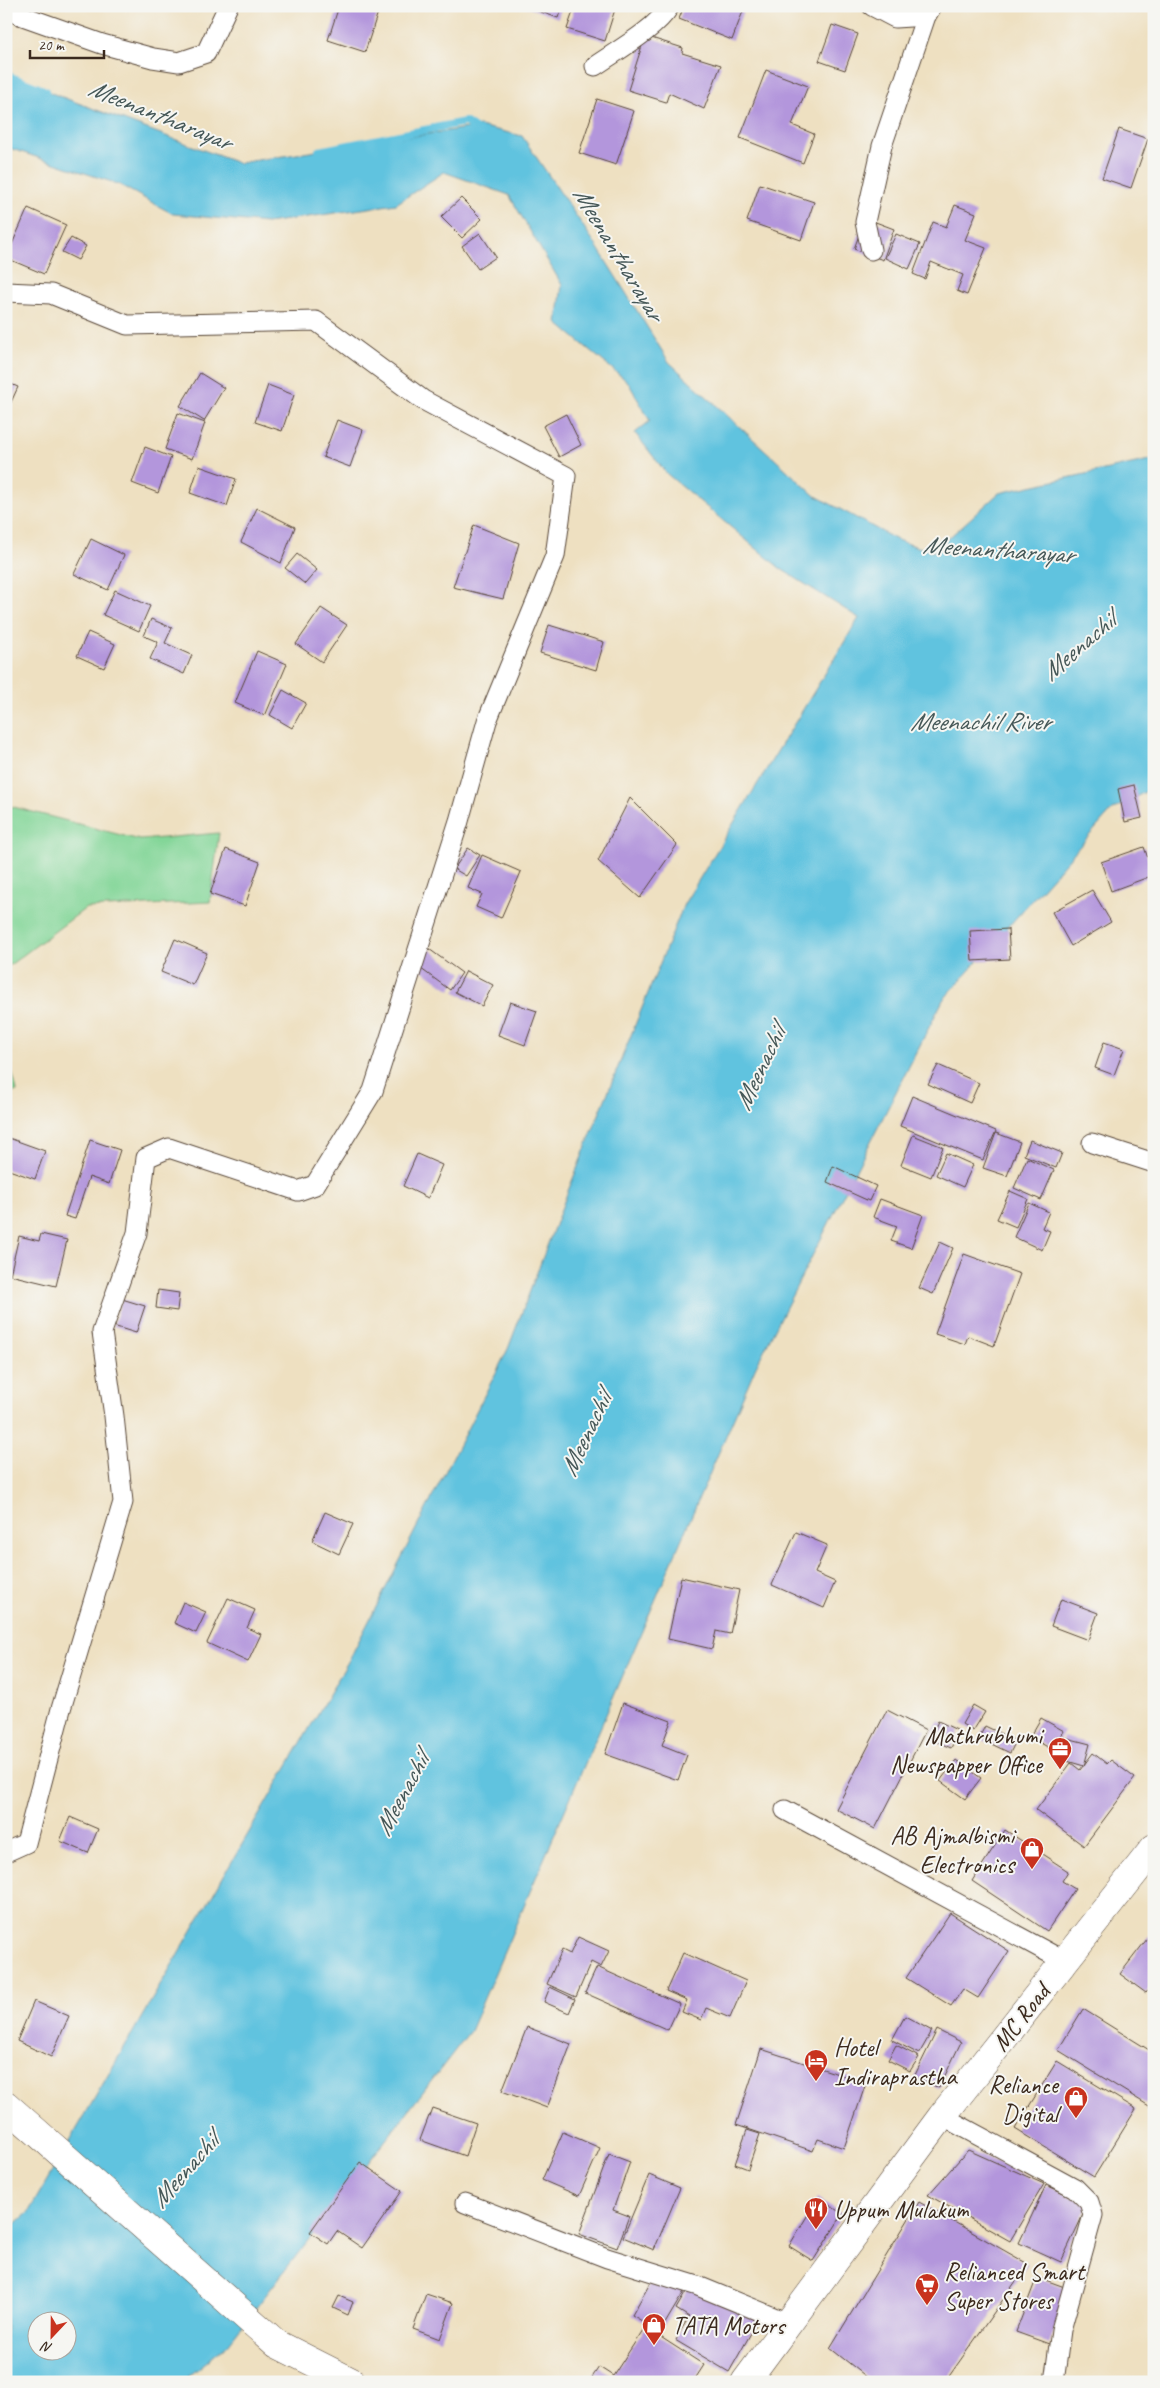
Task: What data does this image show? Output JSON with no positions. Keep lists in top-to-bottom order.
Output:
{
  "streets": {
    "main road": ["MC Road"]
  },
  "water": ["Meenantharayar", "Meenachil", "Meenachil River"],
  "places": {
    "office": ["Mathrubhumi Newspapper Office"],
    "shop": ["AB Ajmalbismi Electronics", "Reliance Digital", "TATA Motors"],
    "hotel": ["Hotel Indiraprastha"],
    "restaurant": ["Uppum Mulakum"],
    "supermarket": ["Relianced Smart Super Stores"]
  },
  "scale_bar": "20 m",
  "north": "bottom"
}
